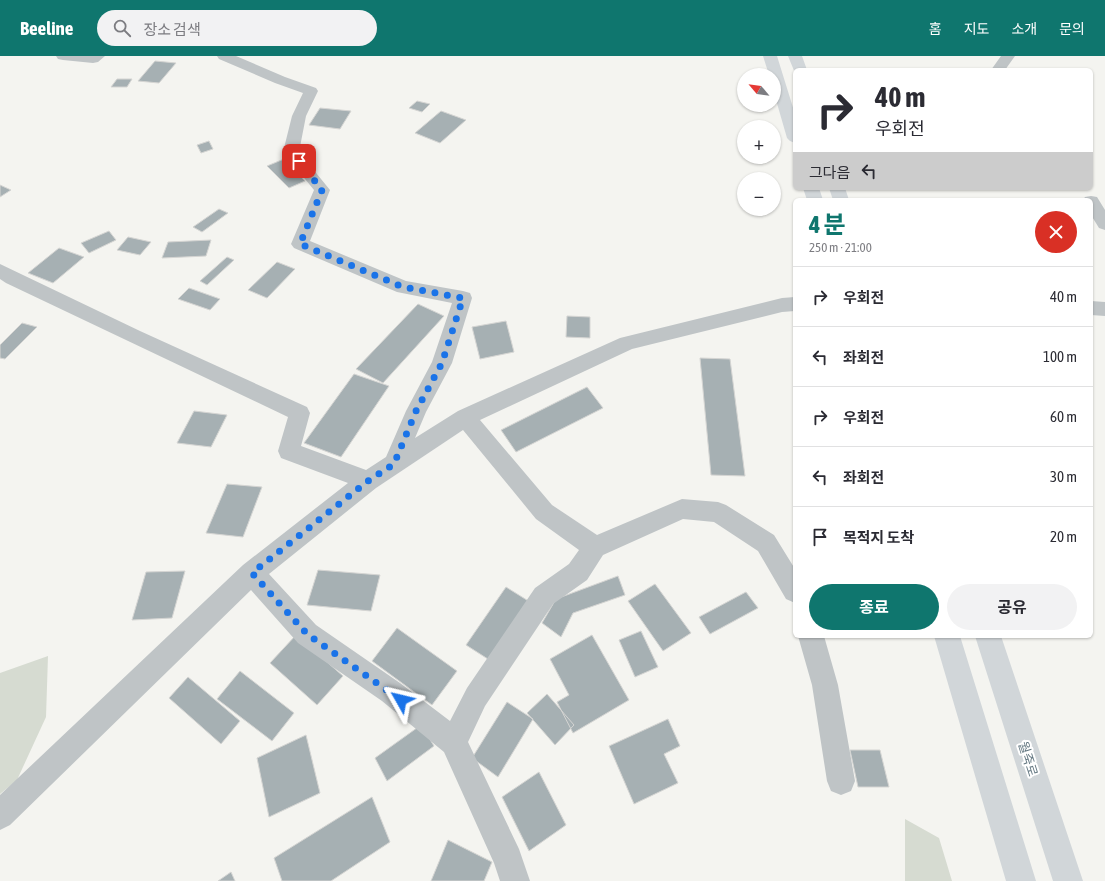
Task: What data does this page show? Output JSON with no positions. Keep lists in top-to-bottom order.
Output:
{
  "streets": {
    "main road": ["월죽로"]
  },
  "north": "top left",
  "page": {
    "header": "Beeline",
    "search": "장소 검색",
    "nav": [
      "홈",
      "지도",
      "소개",
      "문의"
    ],
    "map_buttons": ["+", "−"],
    "turn": ["40 m", "우회전"],
    "then": "그다음",
    "heading": ["4 분", "250 m · 21:00"],
    "list": [
      {
        "name": "우회전",
        "value": "40 m"
      },
      {
        "name": "좌회전",
        "value": "100 m"
      },
      {
        "name": "우회전",
        "value": "60 m"
      },
      {
        "name": "좌회전",
        "value": "30 m"
      },
      {
        "name": "목적지 도착",
        "value": "20 m"
      }
    ],
    "buttons": ["종료", "공유"]
  }
}
